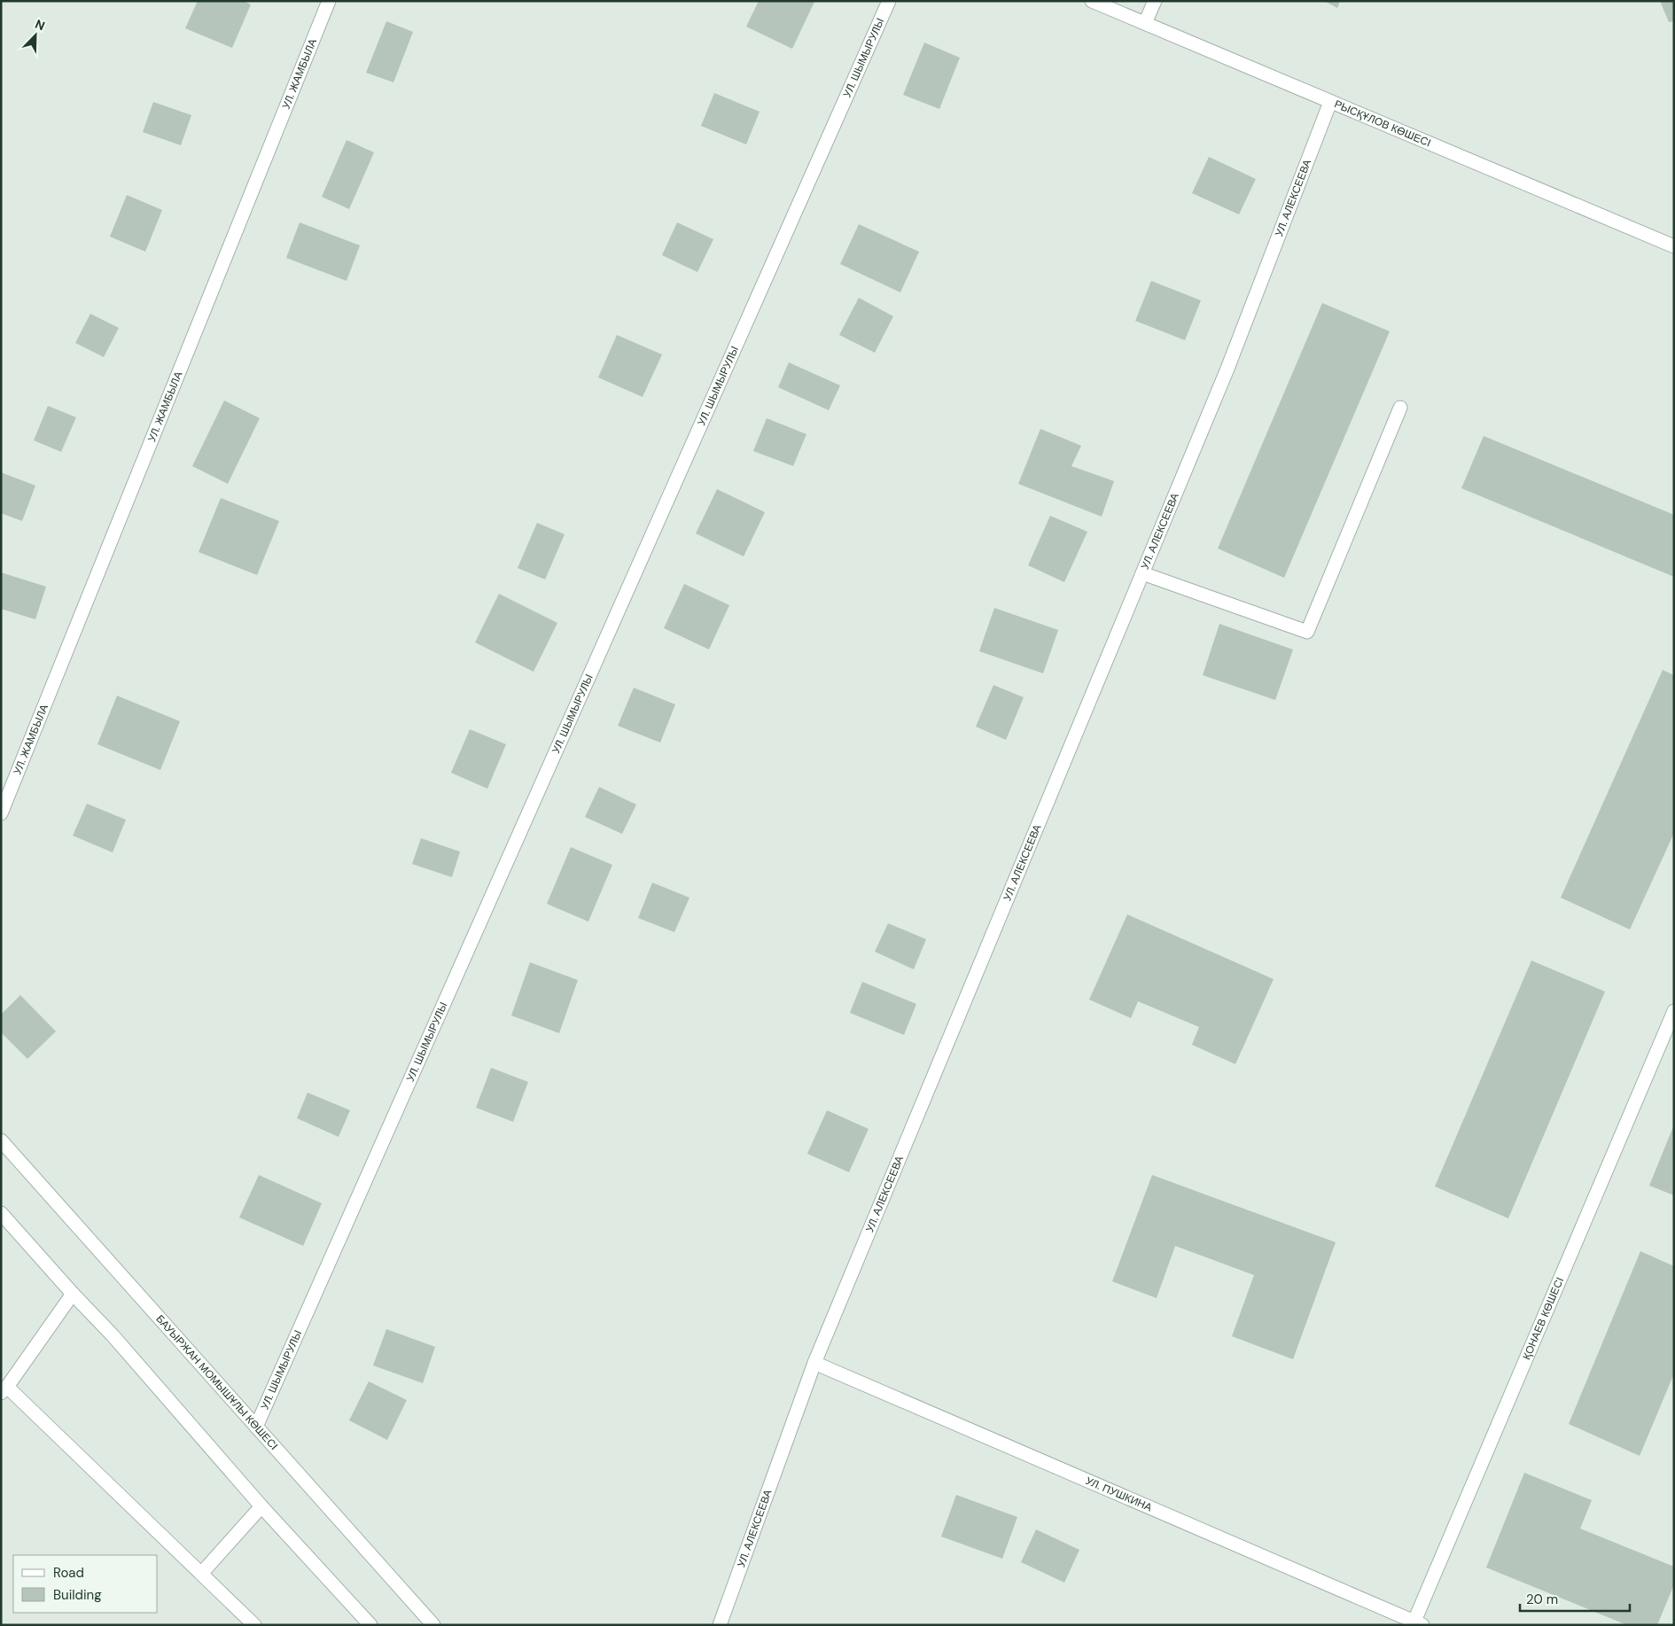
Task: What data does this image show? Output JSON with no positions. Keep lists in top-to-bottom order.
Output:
{
  "streets": {
    "street": [
      "УЛ. ШЫМЫРУЛЫ",
      "УЛ. ЖАМБЫЛА",
      "РЫСҚҰЛОВ КӨШЕСІ",
      "УЛ. АЛЕКСЕЕВА",
      "ҚОНАЕВ КӨШЕСІ",
      "БАУЫРЖАН МОМЫШҰЛЫ КӨШЕСІ",
      "УЛ. ПУШКИНА"
    ]
  },
  "crossings": [
    ["УЛ. ШЫМЫРУЛЫ", "БАУЫРЖАН МОМЫШҰЛЫ КӨШЕСІ"],
    ["РЫСҚҰЛОВ КӨШЕСІ", "УЛ. АЛЕКСЕЕВА"],
    ["УЛ. АЛЕКСЕЕВА", "УЛ. ПУШКИНА"],
    ["ҚОНАЕВ КӨШЕСІ", "УЛ. ПУШКИНА"]
  ],
  "legend": ["Road", "Building"],
  "scale_bar": "20 m",
  "north": "top right"
}
